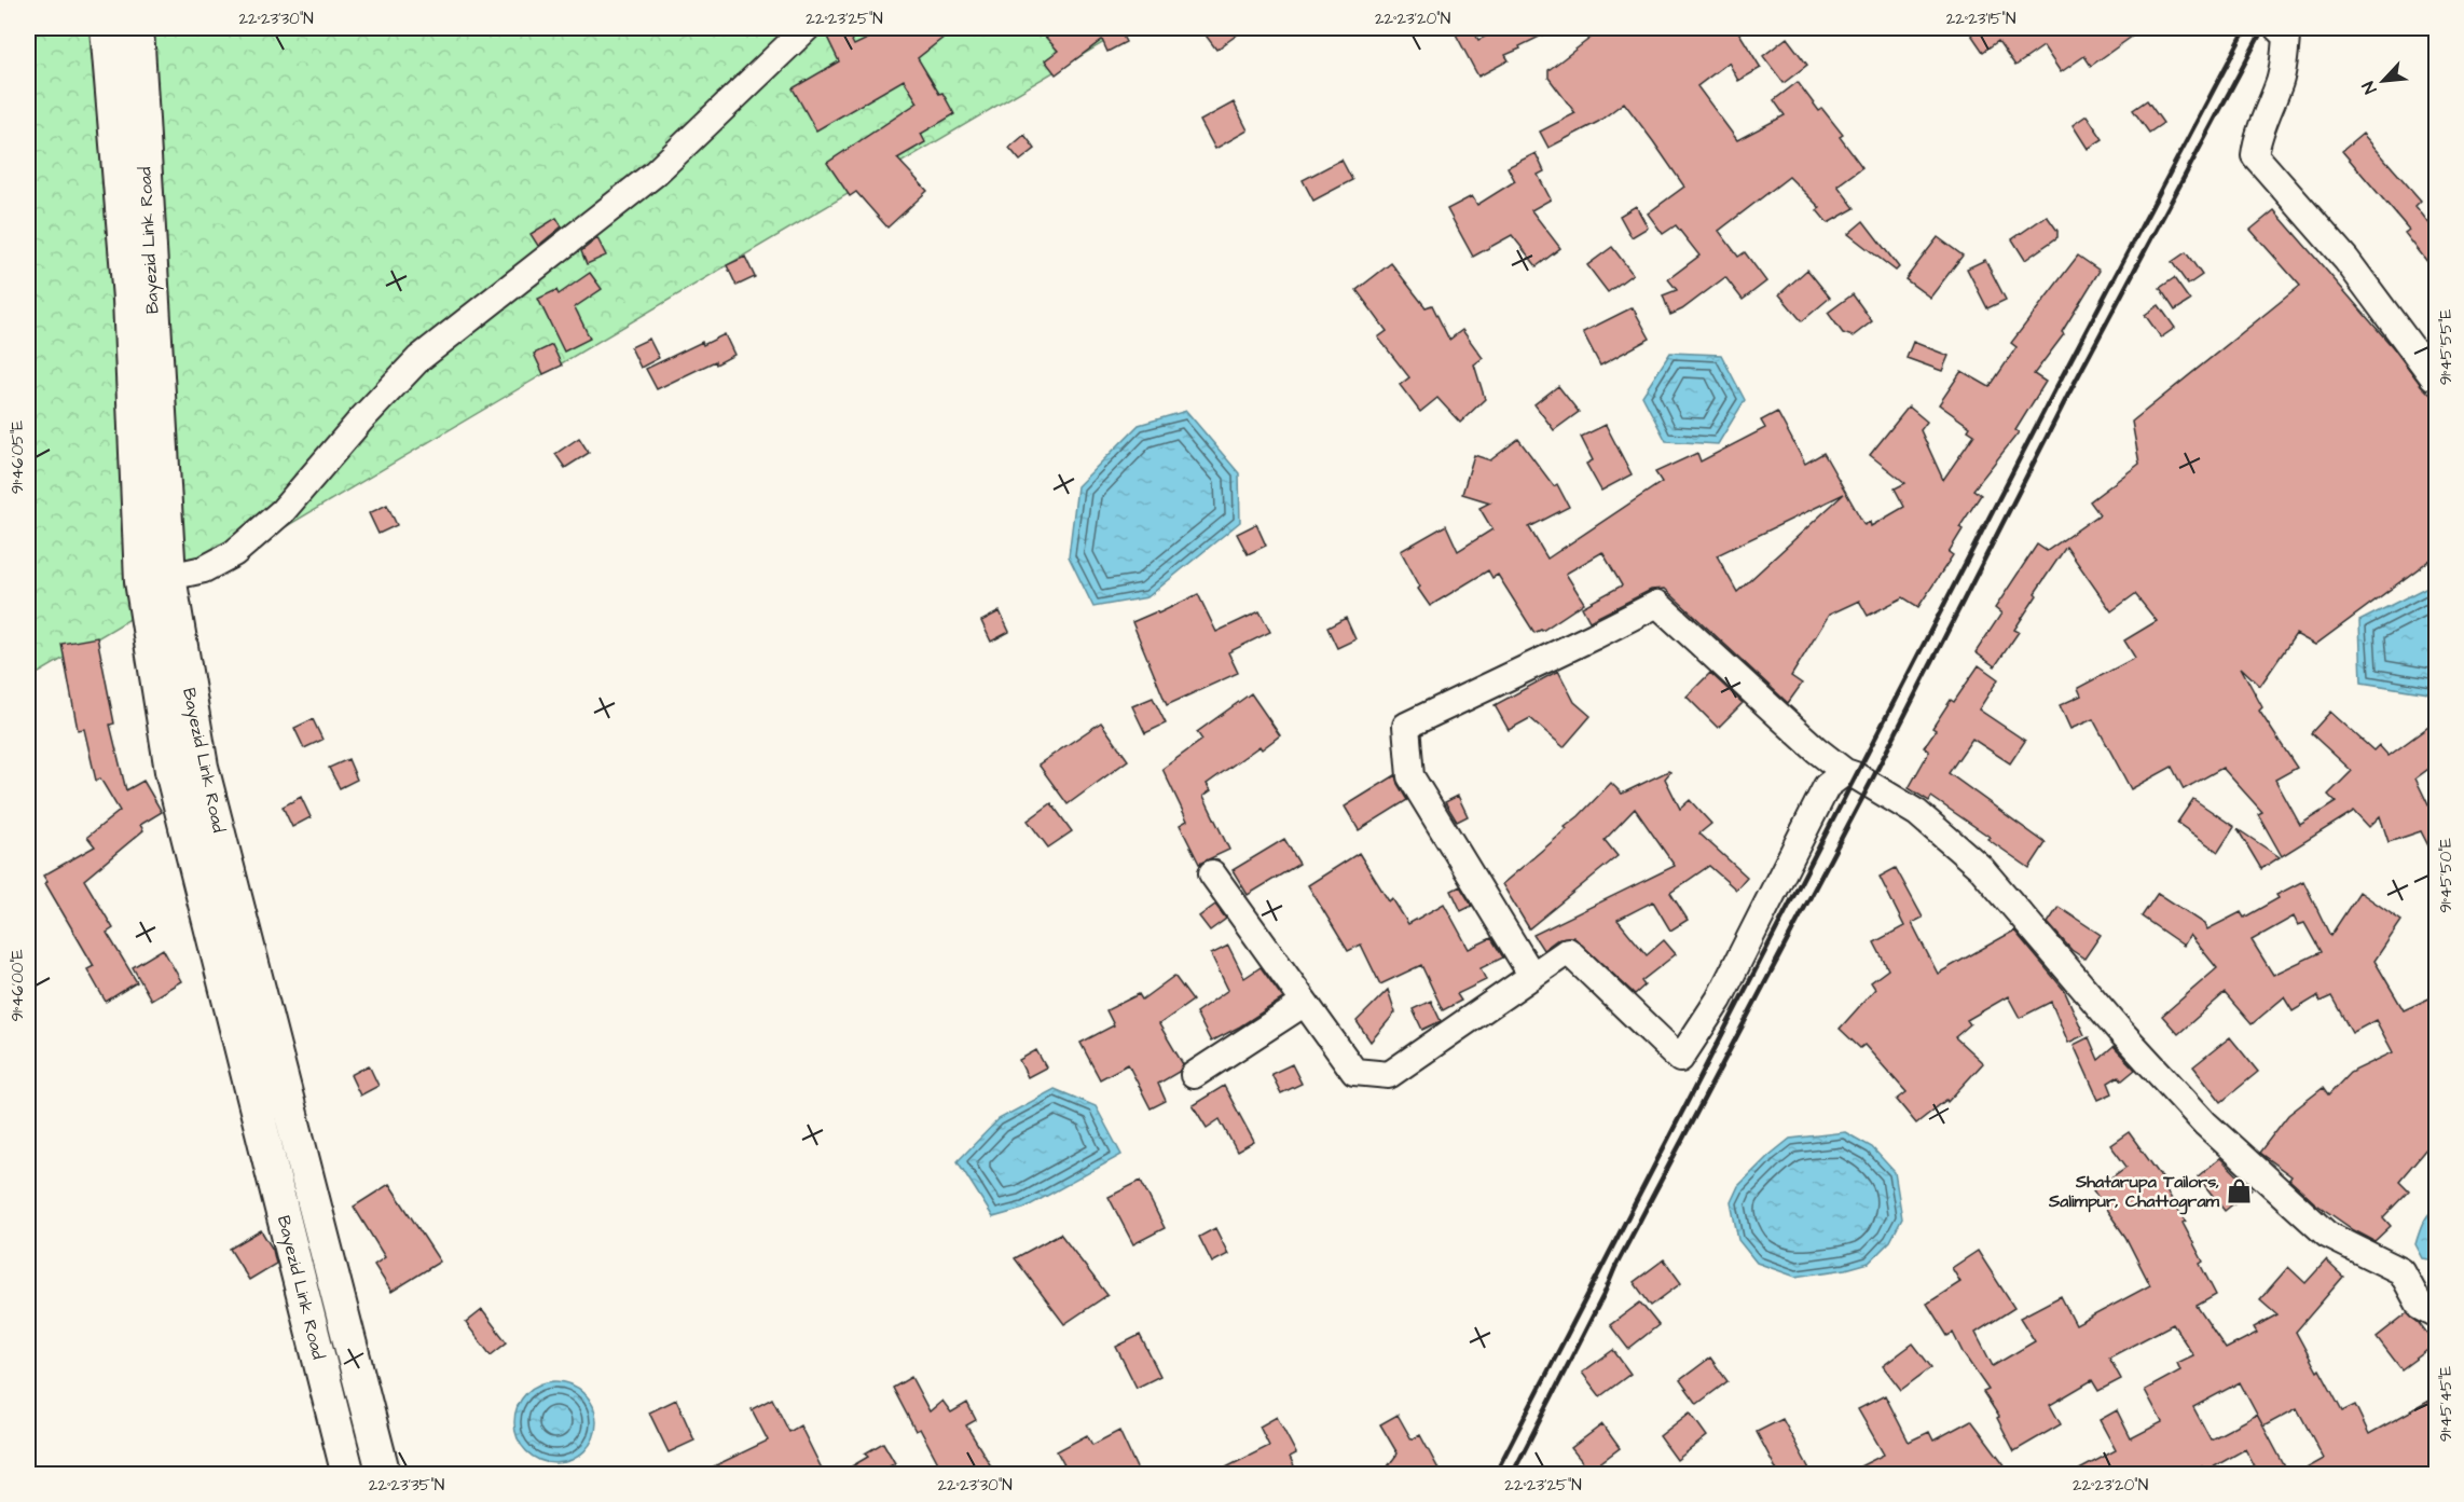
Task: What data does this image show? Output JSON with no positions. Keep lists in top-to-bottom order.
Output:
{
  "streets": {
    "main road": ["Bayezid Link Road"]
  },
  "places": {
    "shop": ["Shatarupa Tailors, Salimpur, Chattogram"]
  },
  "north": "bottom left",
  "coordinates": [
    "22°23'30\"N",
    "22°23'25\"N",
    "22°23'20\"N",
    "22°23'15\"N",
    "91°45'55\"E",
    "91°46'05\"E",
    "91°45'50\"E",
    "91°46'00\"E",
    "91°45'45\"E",
    "22°23'35\"N"
  ]
}
